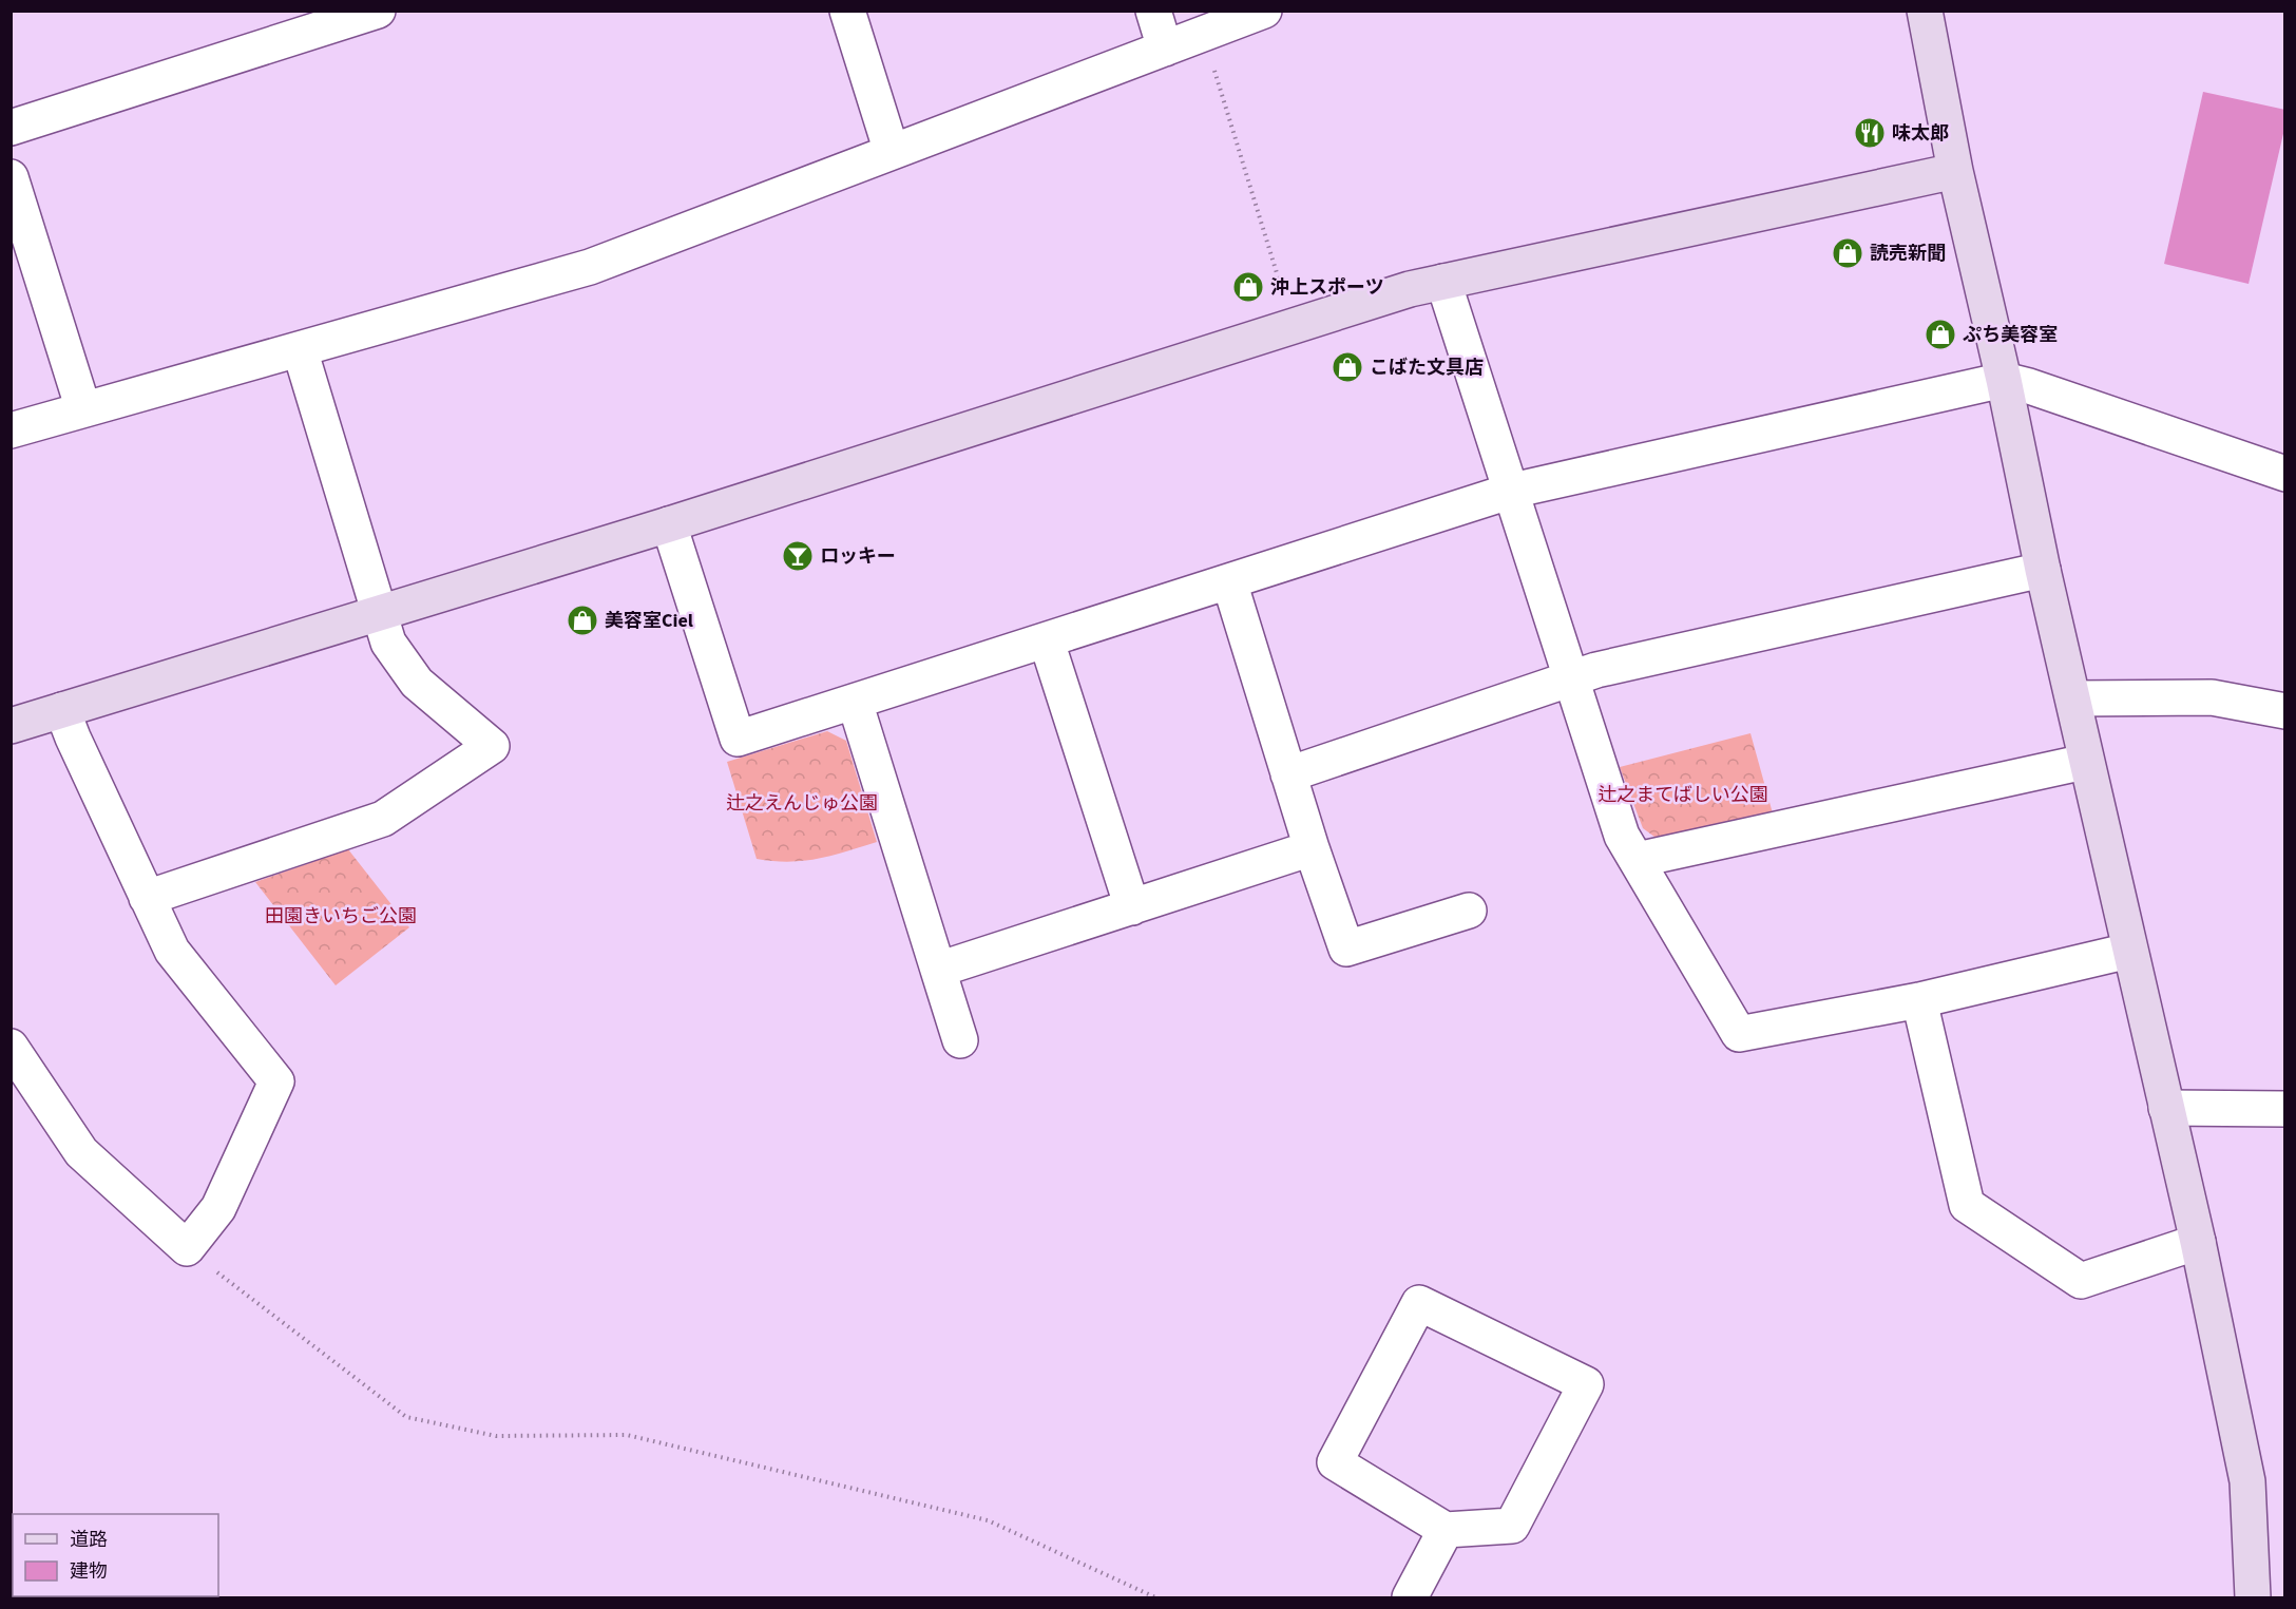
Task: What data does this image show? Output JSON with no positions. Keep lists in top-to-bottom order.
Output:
{
  "parks": ["辻之まてばしい公園", "辻之えんじゅ公園", "田園きいちご公園"],
  "places": {
    "restaurant": ["味太郎"],
    "shop": [
      "読売新聞",
      "沖上スポーツ",
      "ぷち美容室",
      "こばた文具店",
      "美容室Ciel"
    ],
    "bar": ["ロッキー"]
  },
  "legend": ["道路", "建物"]
}
